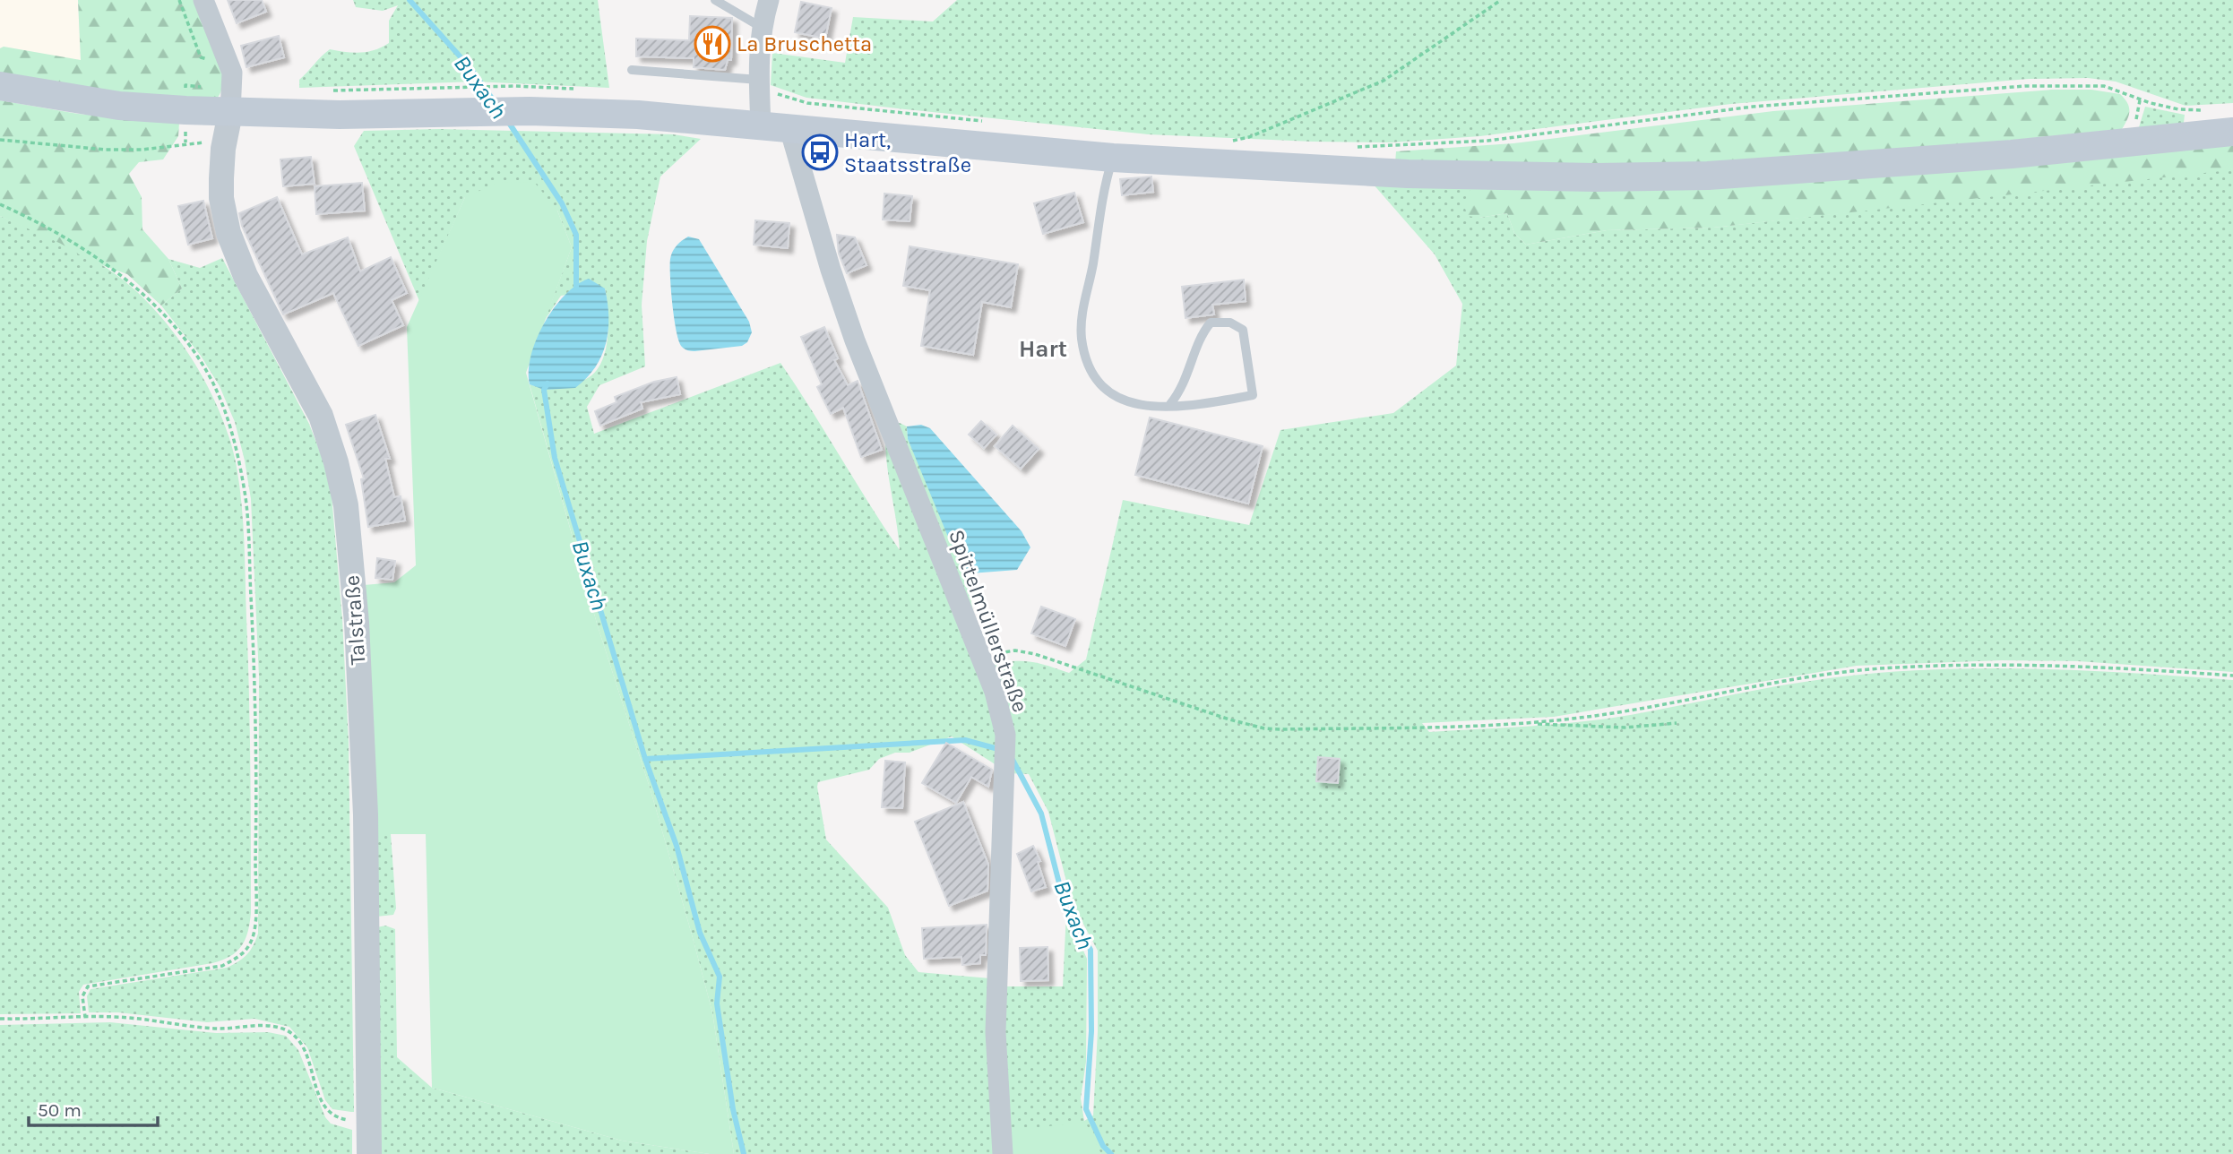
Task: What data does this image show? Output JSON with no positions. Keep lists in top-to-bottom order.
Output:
{
  "streets": {
    "street": ["Talstraße", "Spittelmüllerstraße"]
  },
  "districts": ["Hart"],
  "water": ["Buxach"],
  "places": {
    "restaurant": ["La Bruschetta"],
    "bus stop": ["Hart, Staatsstraße"]
  },
  "scale_bar": "50 m"
}
